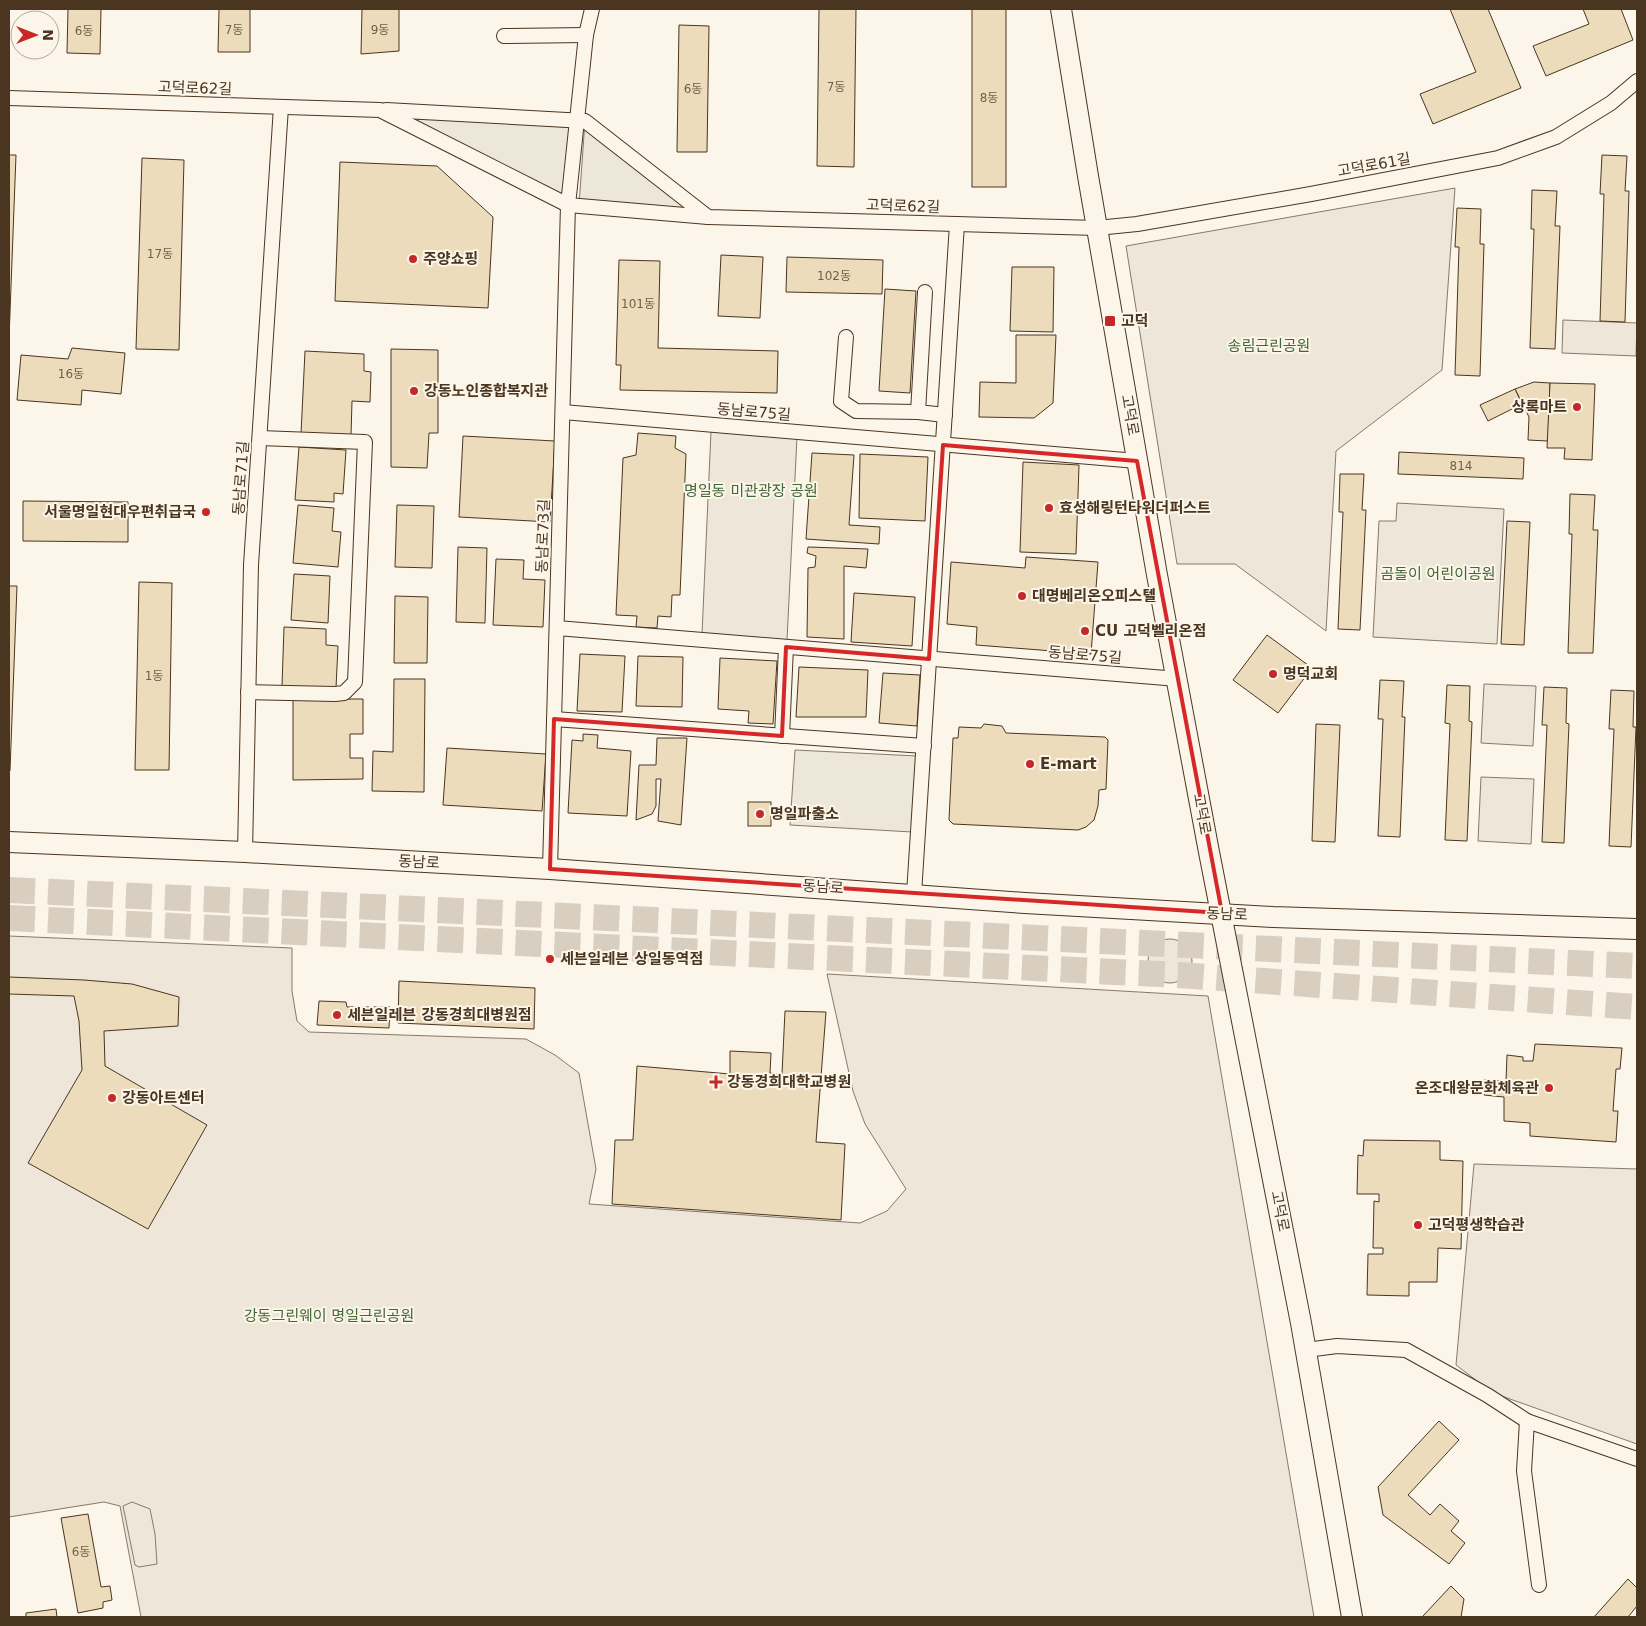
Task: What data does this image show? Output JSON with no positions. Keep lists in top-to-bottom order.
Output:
{
  "streets": {
    "main road": ["고덕로", "동남로"],
    "street": [
      "고덕로62길",
      "고덕로61길",
      "동남로75길",
      "동남로71길",
      "동남로73길"
    ]
  },
  "crossings": [
    ["고덕로62길", "고덕로61길"],
    ["고덕로62길", "고덕로"],
    ["고덕로62길", "동남로71길"],
    ["고덕로62길", "동남로73길"],
    ["고덕로61길", "고덕로"],
    ["동남로75길", "고덕로"],
    ["동남로75길", "동남로73길"],
    ["고덕로", "동남로"],
    ["동남로71길", "동남로"],
    ["동남로73길", "동남로"]
  ],
  "parks": [
    "송림근린공원",
    "명일동 미관광장 공원",
    "곰돌이 어린이공원",
    "강동그린웨이 명일근린공원"
  ],
  "places": {
    "other": [
      "주양쇼핑",
      "강동노인종합복지관",
      "상록마트",
      "효성해링턴타워더퍼스트",
      "서울명일현대우편취급국",
      "대명베리온오피스텔",
      "CU 고덕벨리온점",
      "명덕교회",
      "E-mart",
      "명일파출소",
      "세븐일레븐 상일동역점",
      "세븐일레븐 강동경희대병원점",
      "온조대왕문화체육관",
      "강동아트센터",
      "고덕평생학습관"
    ],
    "transit": ["고덕"],
    "health": ["강동경희대학교병원"]
  },
  "house_numbers": [
    "7동",
    "9동",
    "6동",
    "7동",
    "6동",
    "8동",
    "17동",
    "102동",
    "101동",
    "16동",
    "814",
    "1동",
    "6동"
  ],
  "north": "right"
}
